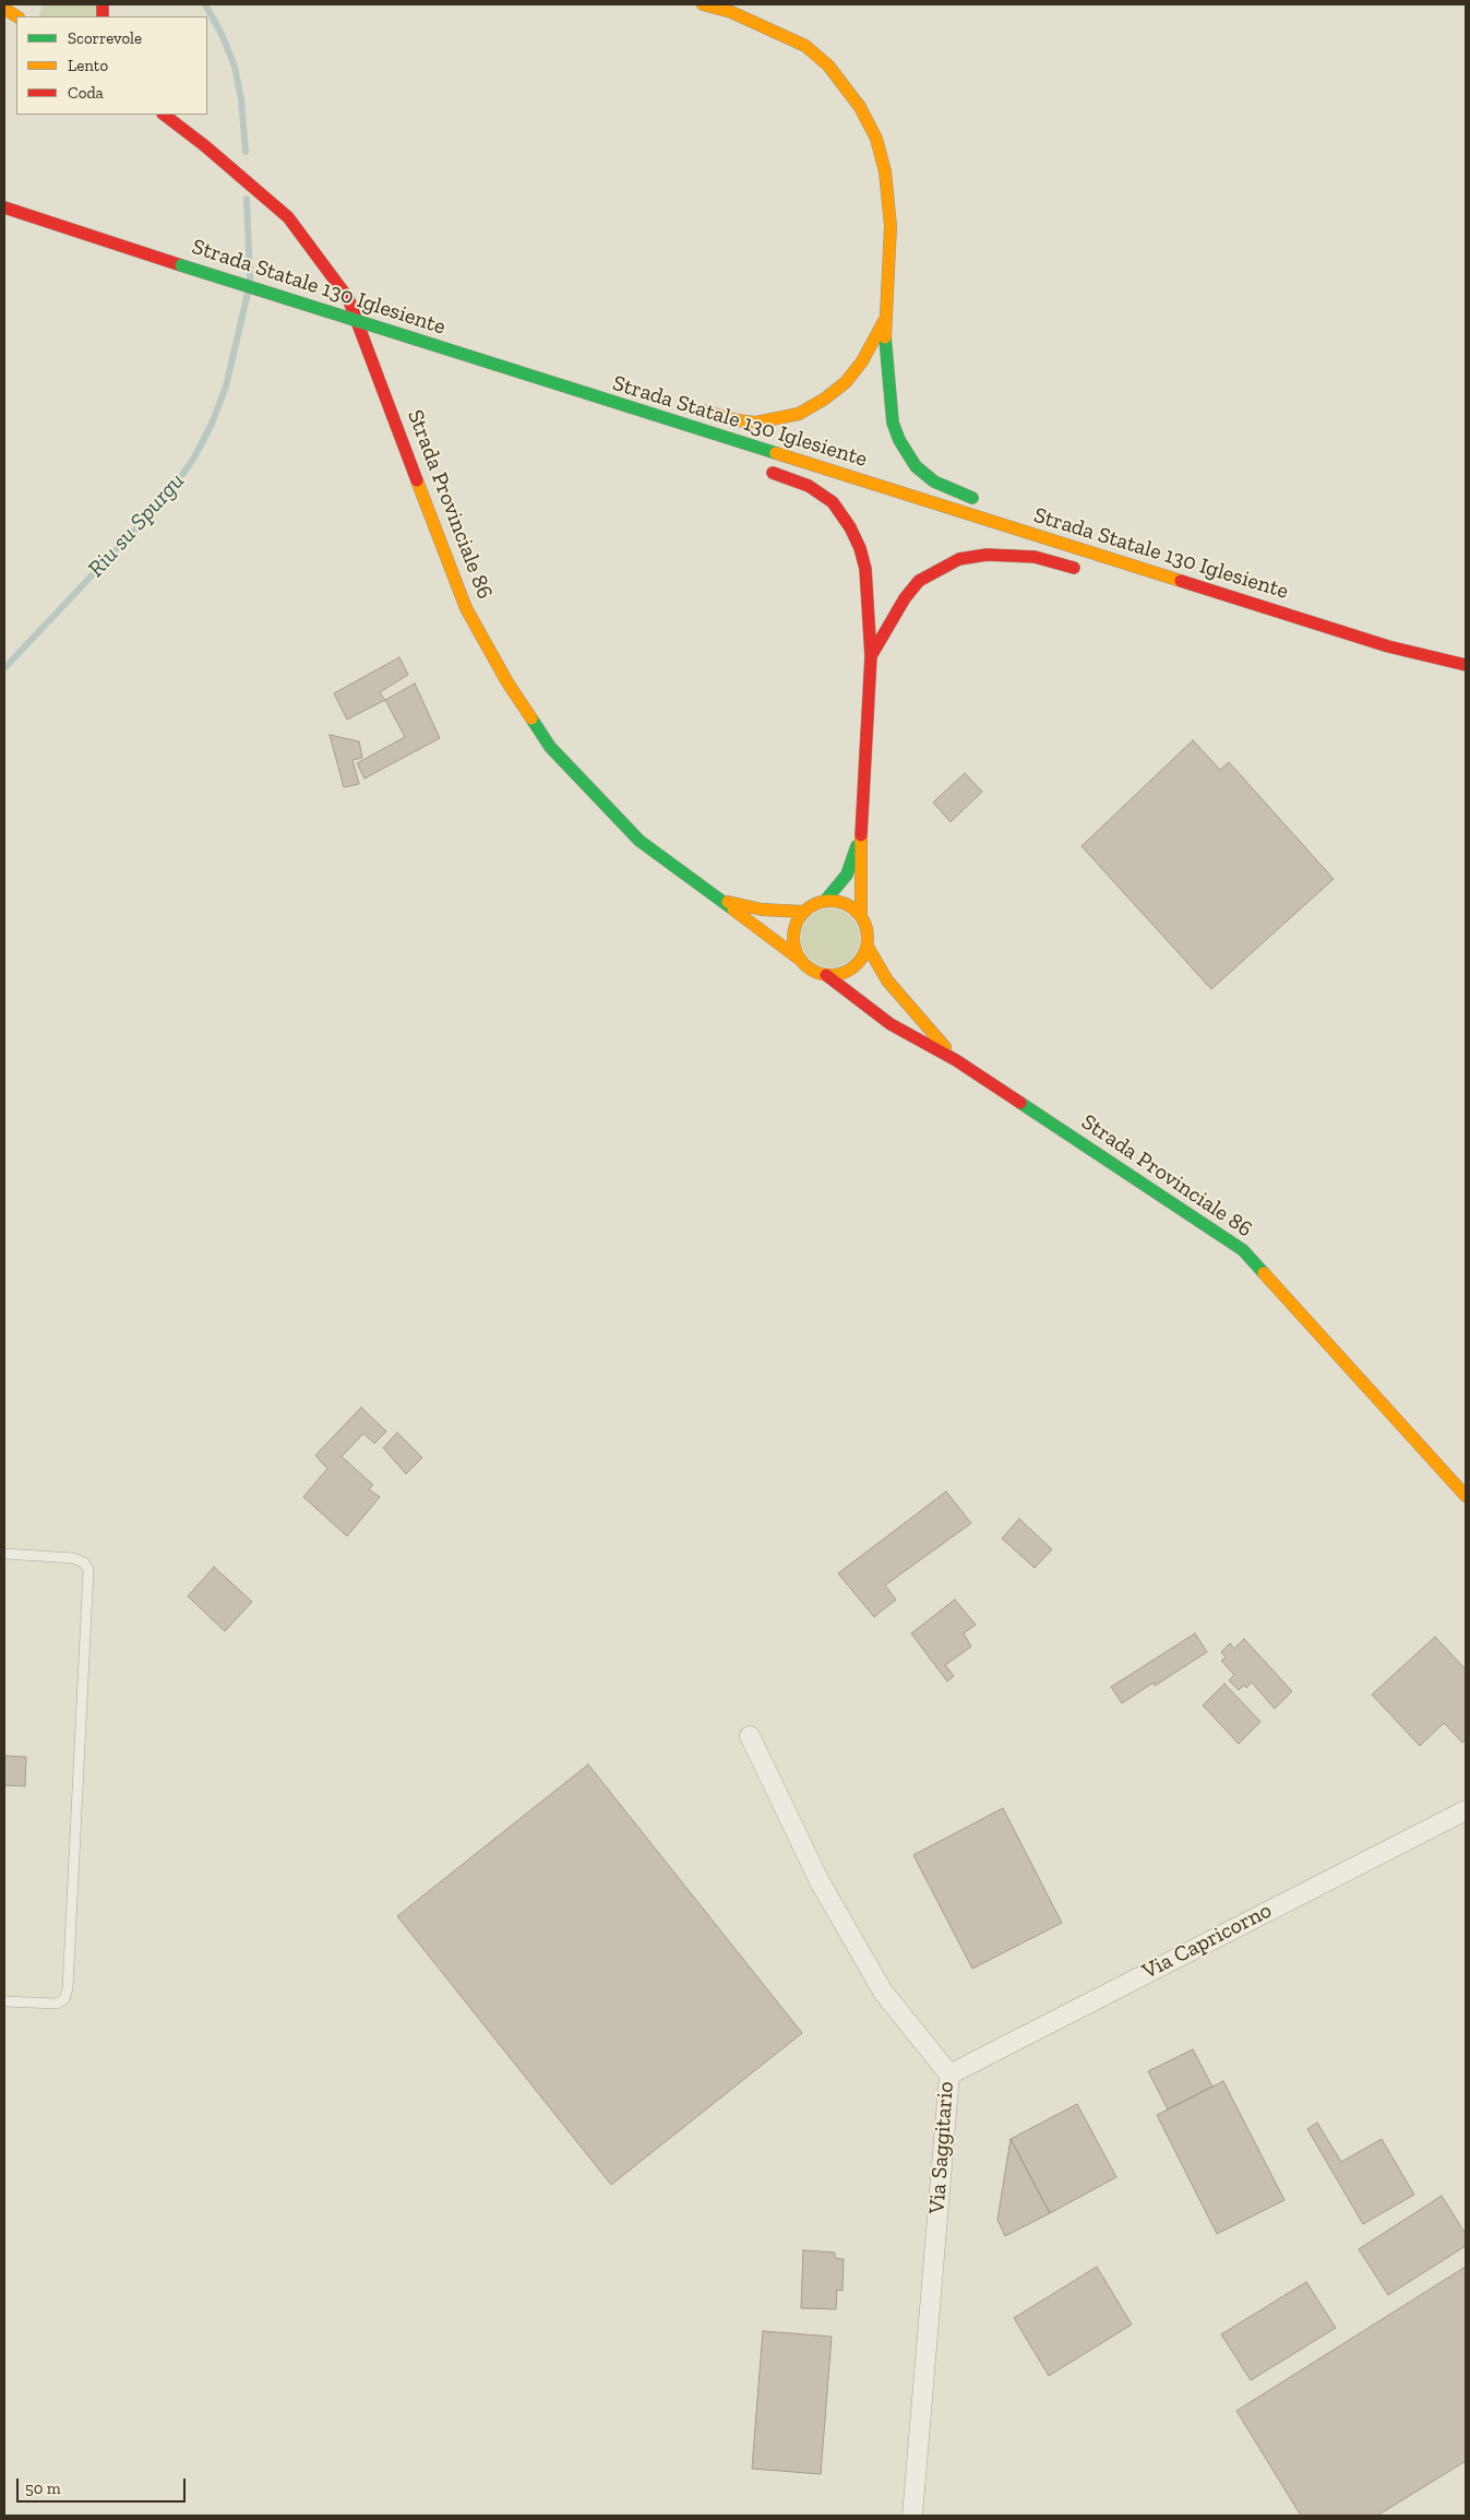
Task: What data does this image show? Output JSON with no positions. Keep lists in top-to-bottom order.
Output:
{
  "streets": {
    "main road": ["Strada Statale 130 Iglesiente", "Strada Provinciale 86"],
    "street": ["Via Capricorno", "Via Saggitario"]
  },
  "crossings": [
    ["Via Capricorno", "Via Saggitario"]
  ],
  "water": ["Riu su Spurgu"],
  "legend": ["Scorrevole", "Lento", "Coda"],
  "scale_bar": "50 m"
}
